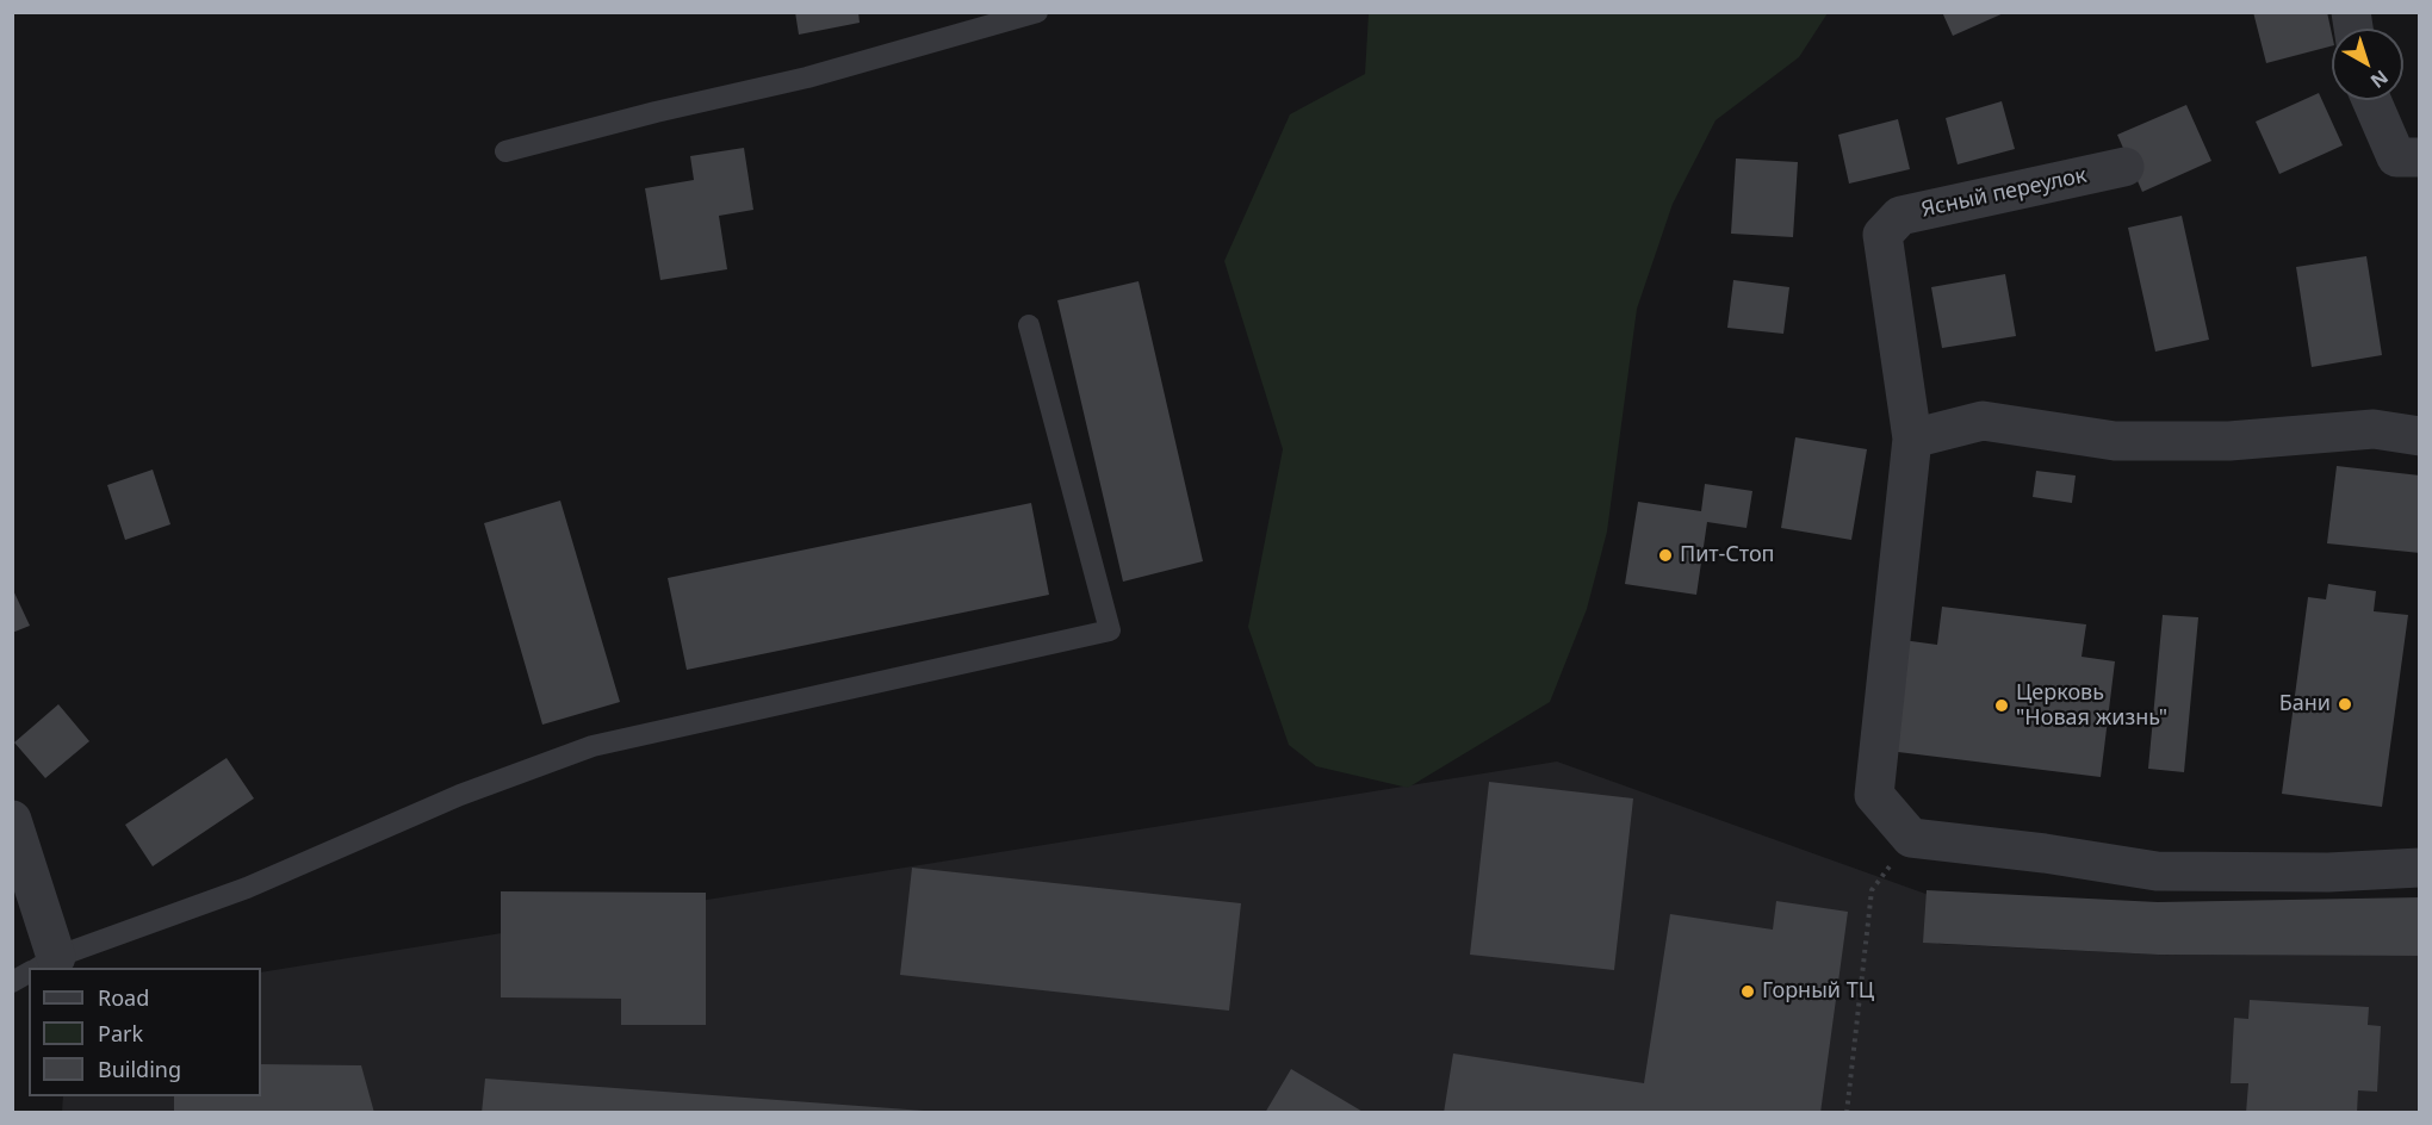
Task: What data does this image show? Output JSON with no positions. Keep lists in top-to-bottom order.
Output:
{
  "streets": {
    "street": ["Ясный переулок"]
  },
  "places": [
    "Пит-Стоп",
    "Бани",
    "Церковь \"Новая жизнь\"",
    "Горный ТЦ"
  ],
  "legend": ["Road", "Park", "Building"],
  "north": "bottom right"
}
